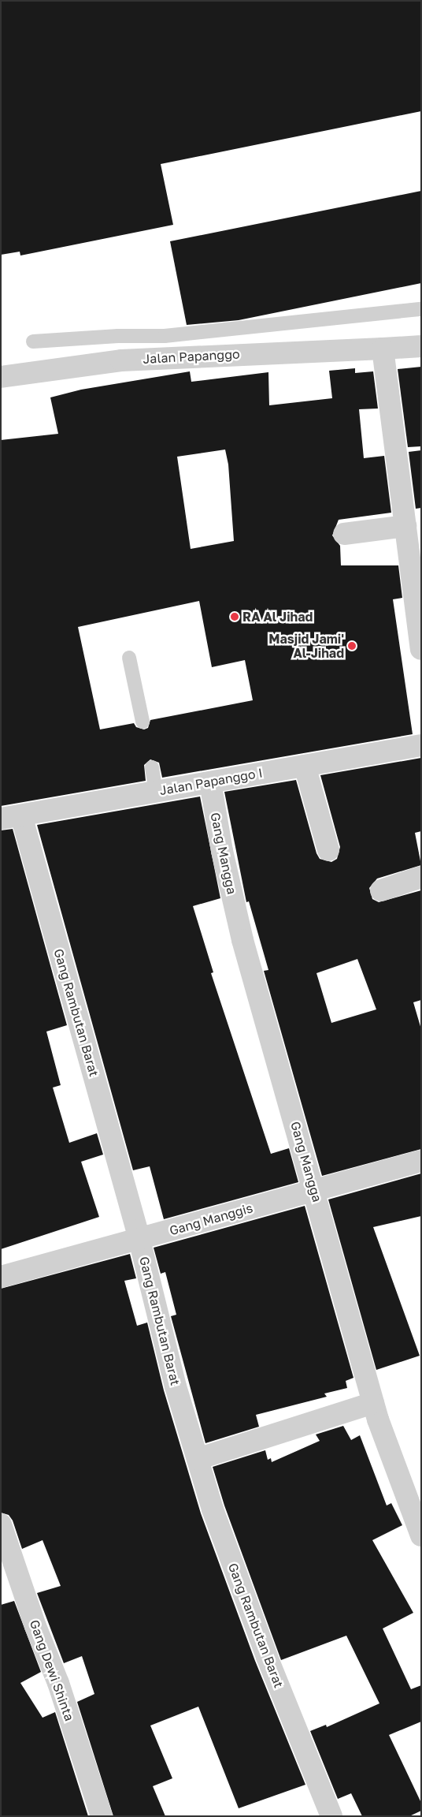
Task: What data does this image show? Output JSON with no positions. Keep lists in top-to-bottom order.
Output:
{
  "streets": {
    "street": [
      "Jalan Papanggo",
      "Jalan Papanggo I",
      "Gang Mangga",
      "Gang Rambutan Barat",
      "Gang Manggis",
      "Gang Dewi Shinta"
    ]
  },
  "crossings": [
    ["Jalan Papanggo I", "Gang Mangga"],
    ["Jalan Papanggo I", "Gang Rambutan Barat"],
    ["Gang Mangga", "Gang Manggis"],
    ["Gang Rambutan Barat", "Gang Manggis"]
  ],
  "places": ["RA Al Jihad", "Masjid Jami' Al-Jihad"]
}
